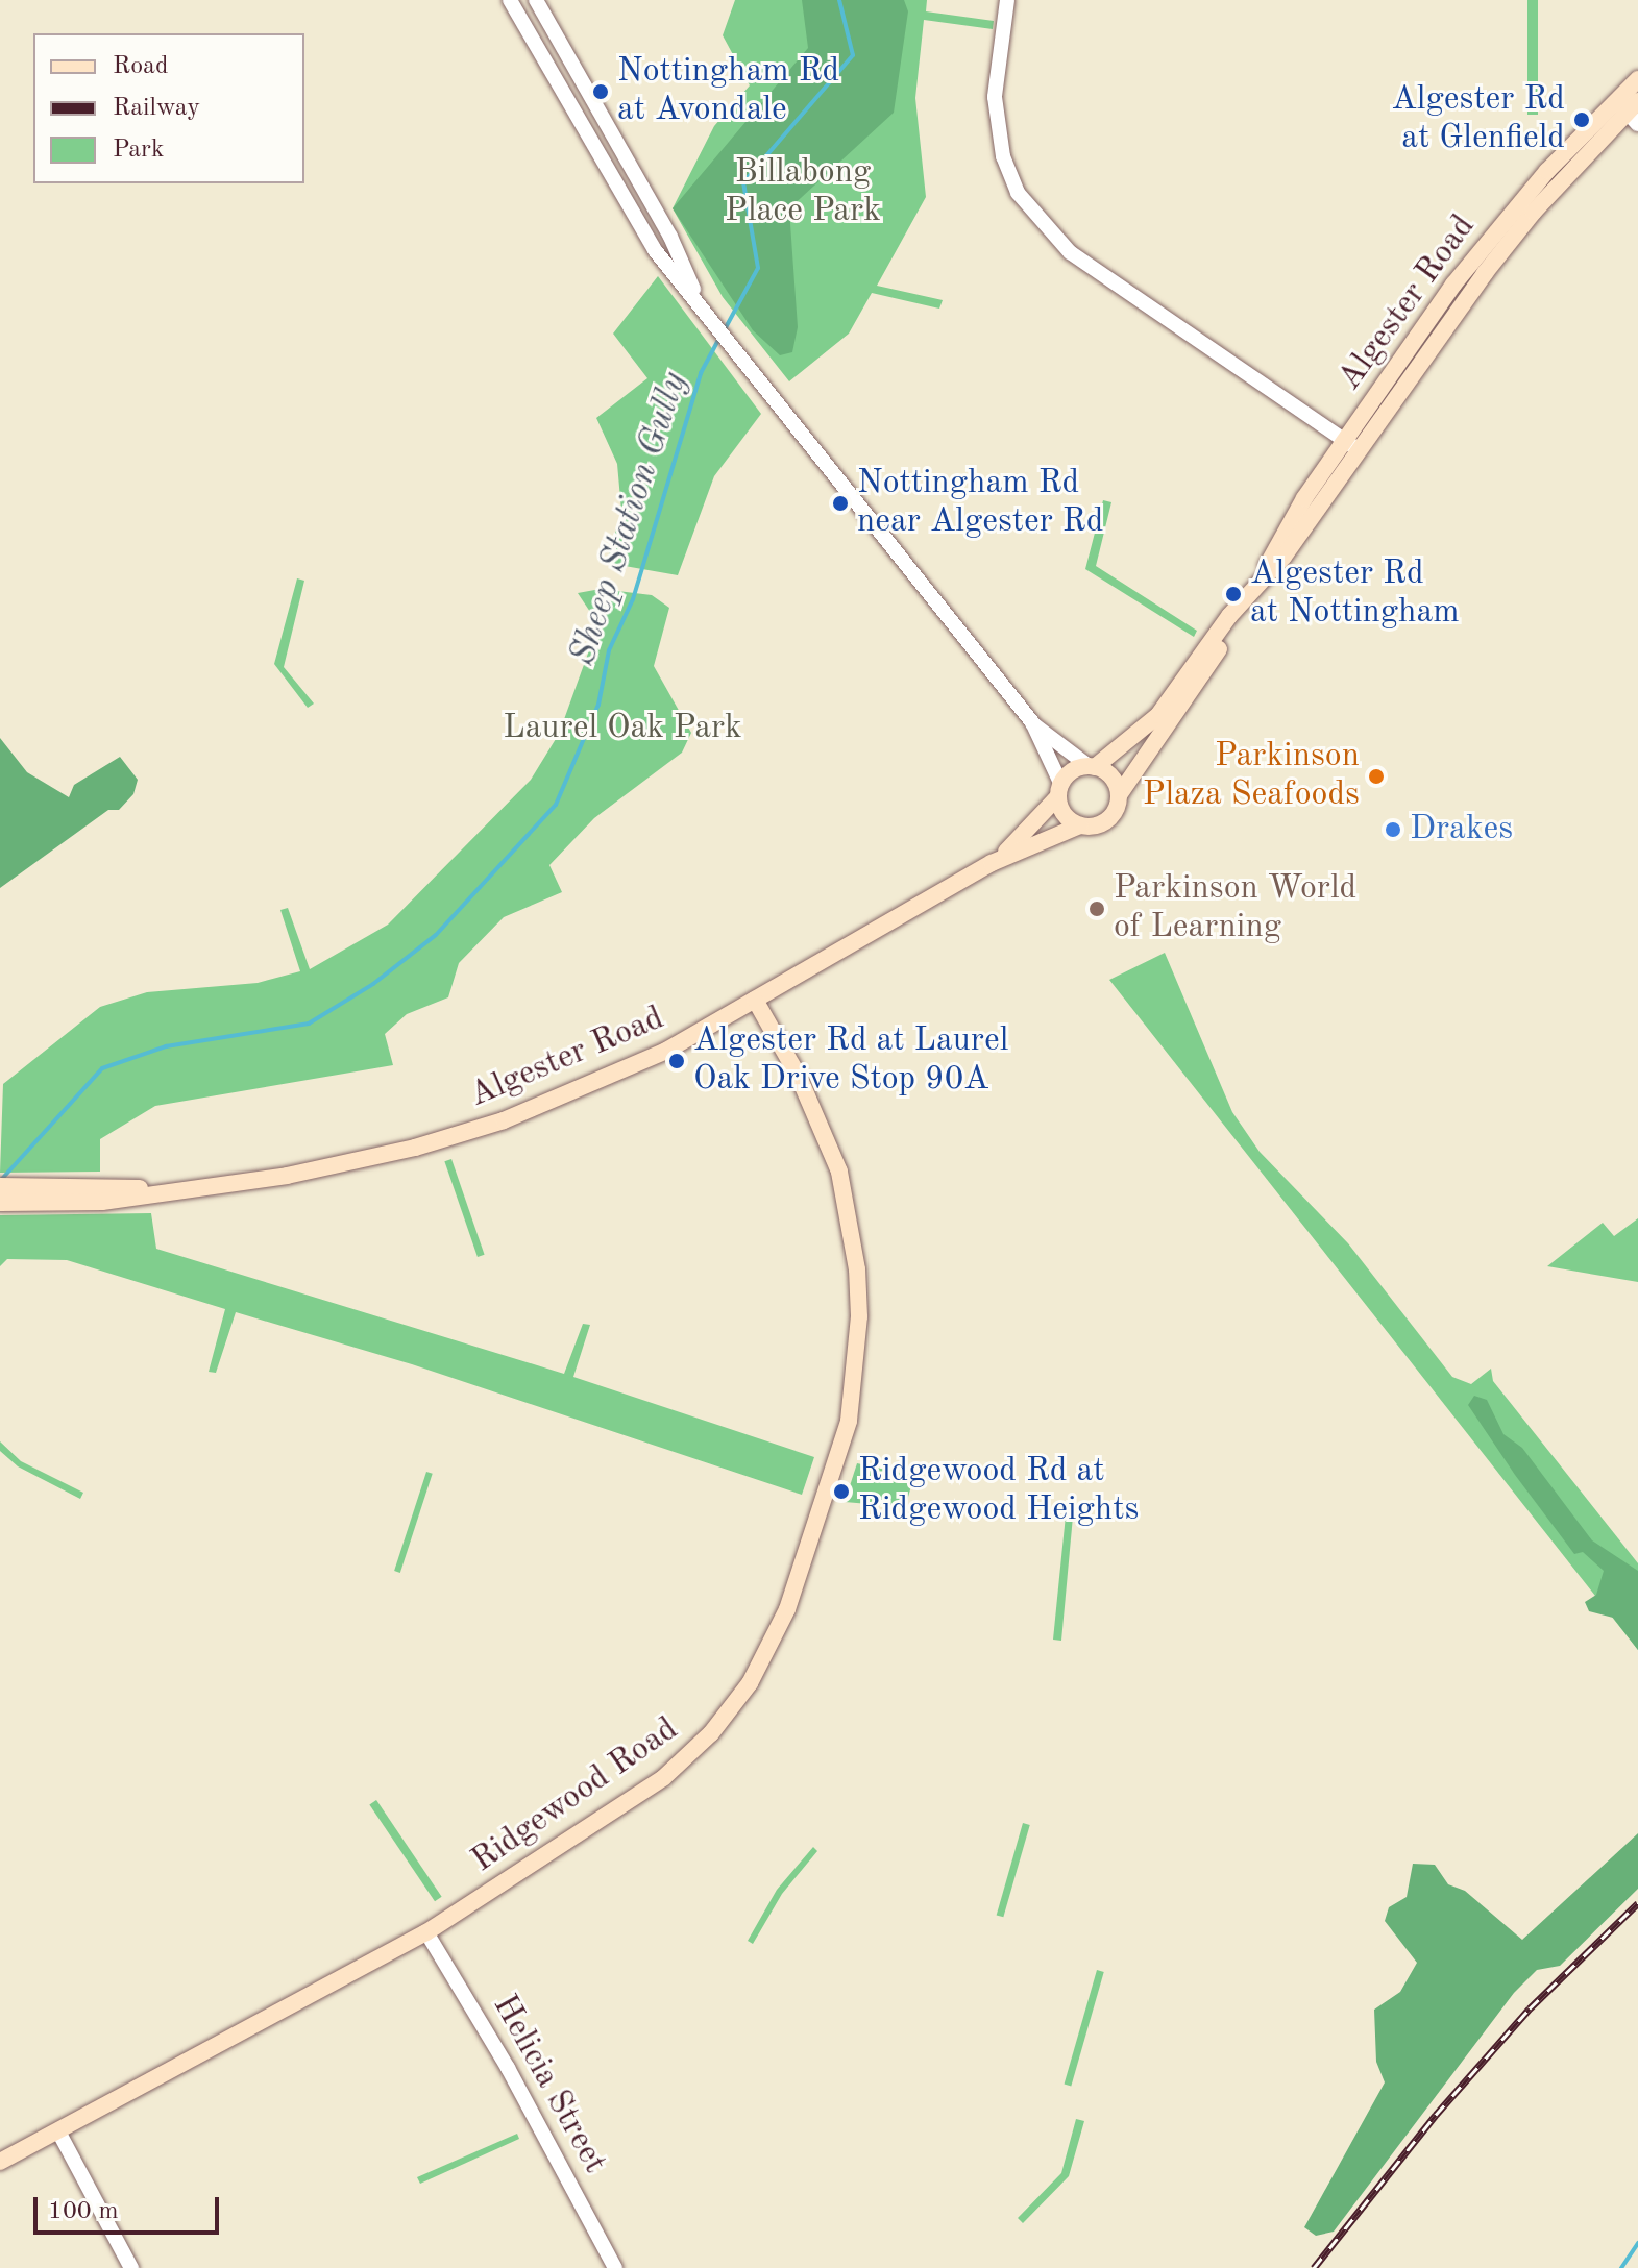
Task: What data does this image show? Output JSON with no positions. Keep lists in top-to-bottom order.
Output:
{
  "streets": {
    "main road": ["Algester Road", "Ridgewood Road"],
    "street": ["Helicia Street"]
  },
  "crossings": [
    ["Algester Road", "Ridgewood Road"],
    ["Ridgewood Road", "Helicia Street"]
  ],
  "water": ["Sheep Station Gully"],
  "parks": ["Billabong Place Park", "Laurel Oak Park"],
  "places": [
    "Nottingham Rd at Avondale",
    "Algester Rd at Glenfield",
    "Nottingham Rd near Algester Rd",
    "Algester Rd at Nottingham",
    "Parkinson Plaza Seafoods",
    "Drakes",
    "Parkinson World of Learning",
    "Algester Rd at Laurel Oak Drive Stop 90A",
    "Ridgewood Rd at Ridgewood Heights"
  ],
  "legend": ["Road", "Railway", "Park"],
  "scale_bar": "100 m"
}
